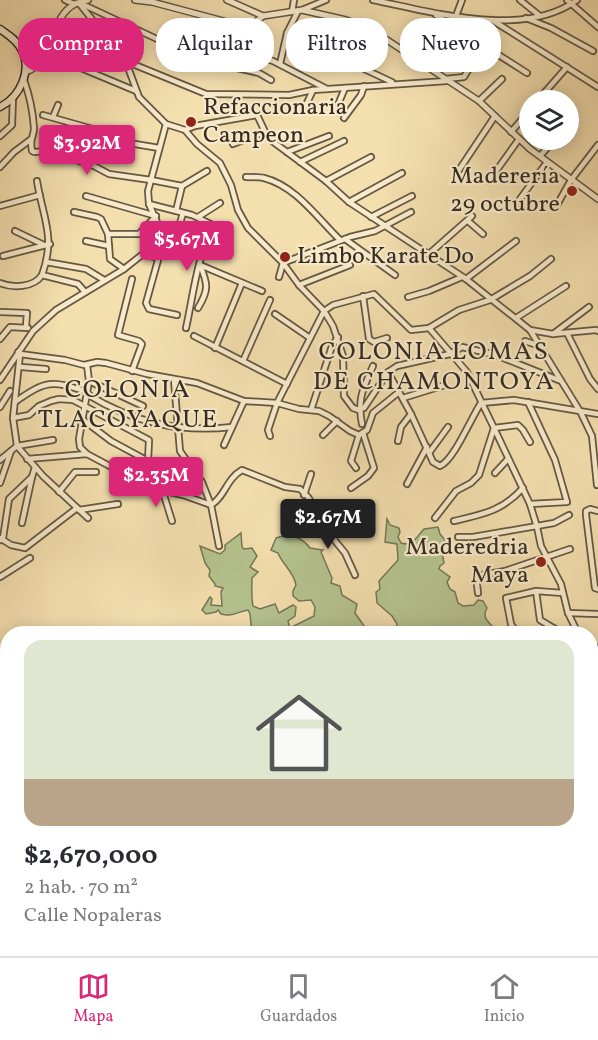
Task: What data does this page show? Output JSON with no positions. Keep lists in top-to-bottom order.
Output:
{
  "districts": ["COLONIA LOMAS DE CHAMONTOYA", "COLONIA TLACOYAQUE"],
  "places": [
    "Refaccionaria Campeon",
    "Maderería 29 octubre",
    "Limbo Karate Do",
    "Maderedria Maya"
  ],
  "page": {
    "chip": [
      "Comprar",
      "Alquilar",
      "Filtros",
      "Nuevo"
    ],
    "price": [
      "$3.92M",
      "$5.67M",
      "$2.35M",
      "$2.67M"
    ],
    "list": [
      {
        "name": "$2,670,000",
        "note": "2 hab. · 70 m² · Calle Nopaleras"
      }
    ],
    "tabs": ["Mapa", "Guardados", "Inicio"]
  }
}
